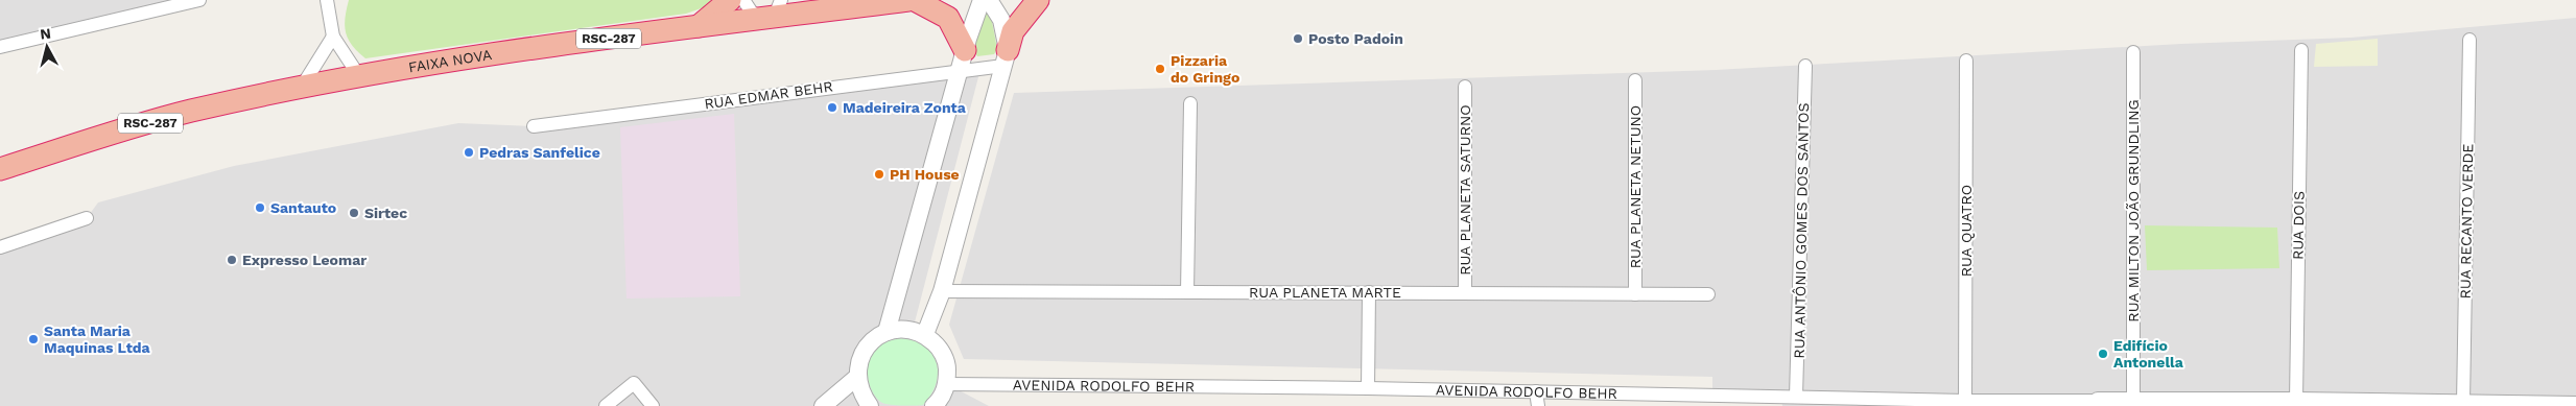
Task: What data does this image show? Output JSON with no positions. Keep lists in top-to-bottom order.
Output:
{
  "streets": {
    "highway": ["RSC-287", "FAIXA NOVA"],
    "street": [
      "RUA EDMAR BEHR",
      "RUA PLANETA NETUNO",
      "RUA PLANETA SATURNO",
      "RUA MILTON JOÃO GRUNDLING",
      "RUA RECANTO VERDE",
      "RUA DOIS",
      "RUA ANTÔNIO GOMES DOS SANTOS",
      "RUA QUATRO",
      "RUA PLANETA MARTE",
      "AVENIDA RODOLFO BEHR"
    ]
  },
  "crossings": [
    ["RUA PLANETA NETUNO", "RUA PLANETA MARTE"],
    ["RUA PLANETA SATURNO", "RUA PLANETA MARTE"],
    ["RUA MILTON JOÃO GRUNDLING", "AVENIDA RODOLFO BEHR"],
    ["RUA RECANTO VERDE", "AVENIDA RODOLFO BEHR"],
    ["RUA DOIS", "AVENIDA RODOLFO BEHR"],
    ["RUA ANTÔNIO GOMES DOS SANTOS", "AVENIDA RODOLFO BEHR"],
    ["RUA QUATRO", "AVENIDA RODOLFO BEHR"]
  ],
  "places": [
    "Posto Padoin",
    "Pizzaria do Gringo",
    "Madeireira Zonta",
    "Pedras Sanfelice",
    "PH House",
    "Santauto",
    "Sirtec",
    "Expresso Leomar",
    "Santa Maria Maquinas Ltda",
    "Edifício Antonella"
  ],
  "north": "top"
}
